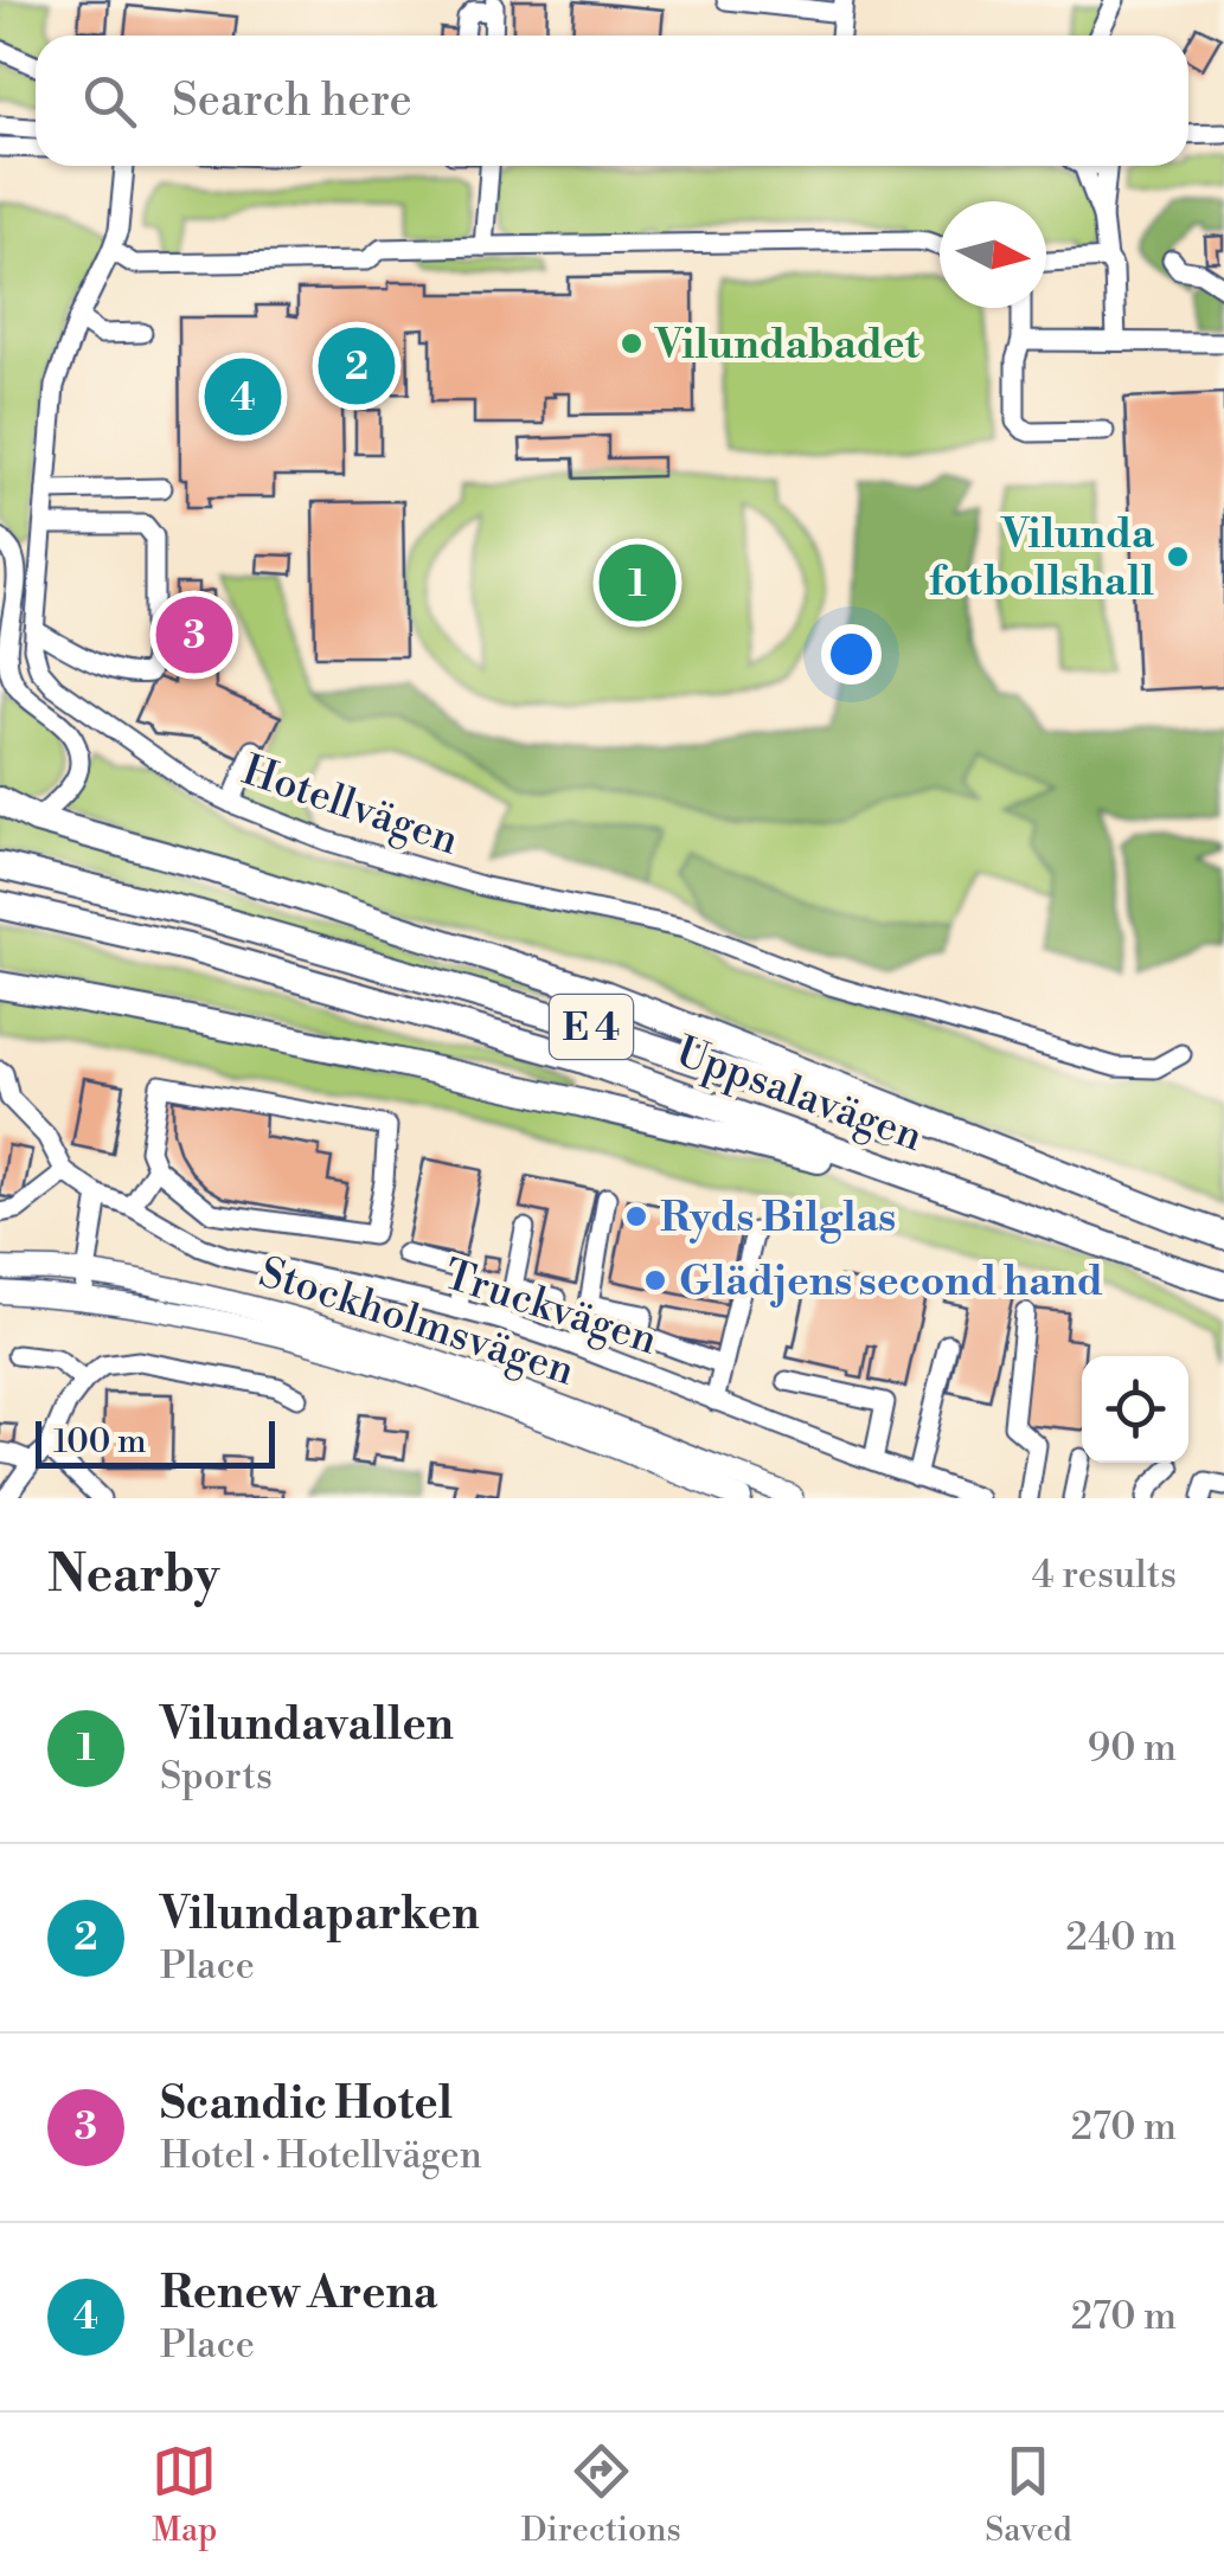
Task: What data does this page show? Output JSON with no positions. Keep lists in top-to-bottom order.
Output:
{
  "streets": {
    "highway": ["E 4", "Uppsalavägen"],
    "main road": ["Stockholmsvägen"],
    "street": ["Hotellvägen", "Truckvägen"]
  },
  "crossings": [
    ["E 4", "Uppsalavägen"]
  ],
  "places": [
    "Vilundabadet",
    "Vilunda fotbollshall",
    "Ryds Bilglas",
    "Glädjens second hand"
  ],
  "scale_bar": "100 m",
  "north": "right",
  "page": {
    "search": "Search here",
    "pins": [
      "2",
      "4",
      "1",
      "3"
    ],
    "scale": "100 m",
    "heading": ["Nearby", "4 results"],
    "list": [
      {
        "mark": "1",
        "name": "Vilundavallen",
        "note": "Sports",
        "value": "90 m"
      },
      {
        "mark": "2",
        "name": "Vilundaparken",
        "note": "Place",
        "value": "240 m"
      },
      {
        "mark": "3",
        "name": "Scandic Hotel",
        "note": "Hotel · Hotellvägen",
        "value": "270 m"
      },
      {
        "mark": "4",
        "name": "Renew Arena",
        "note": "Place",
        "value": "270 m"
      }
    ],
    "nav": ["Map", "Directions", "Saved"]
  }
}
